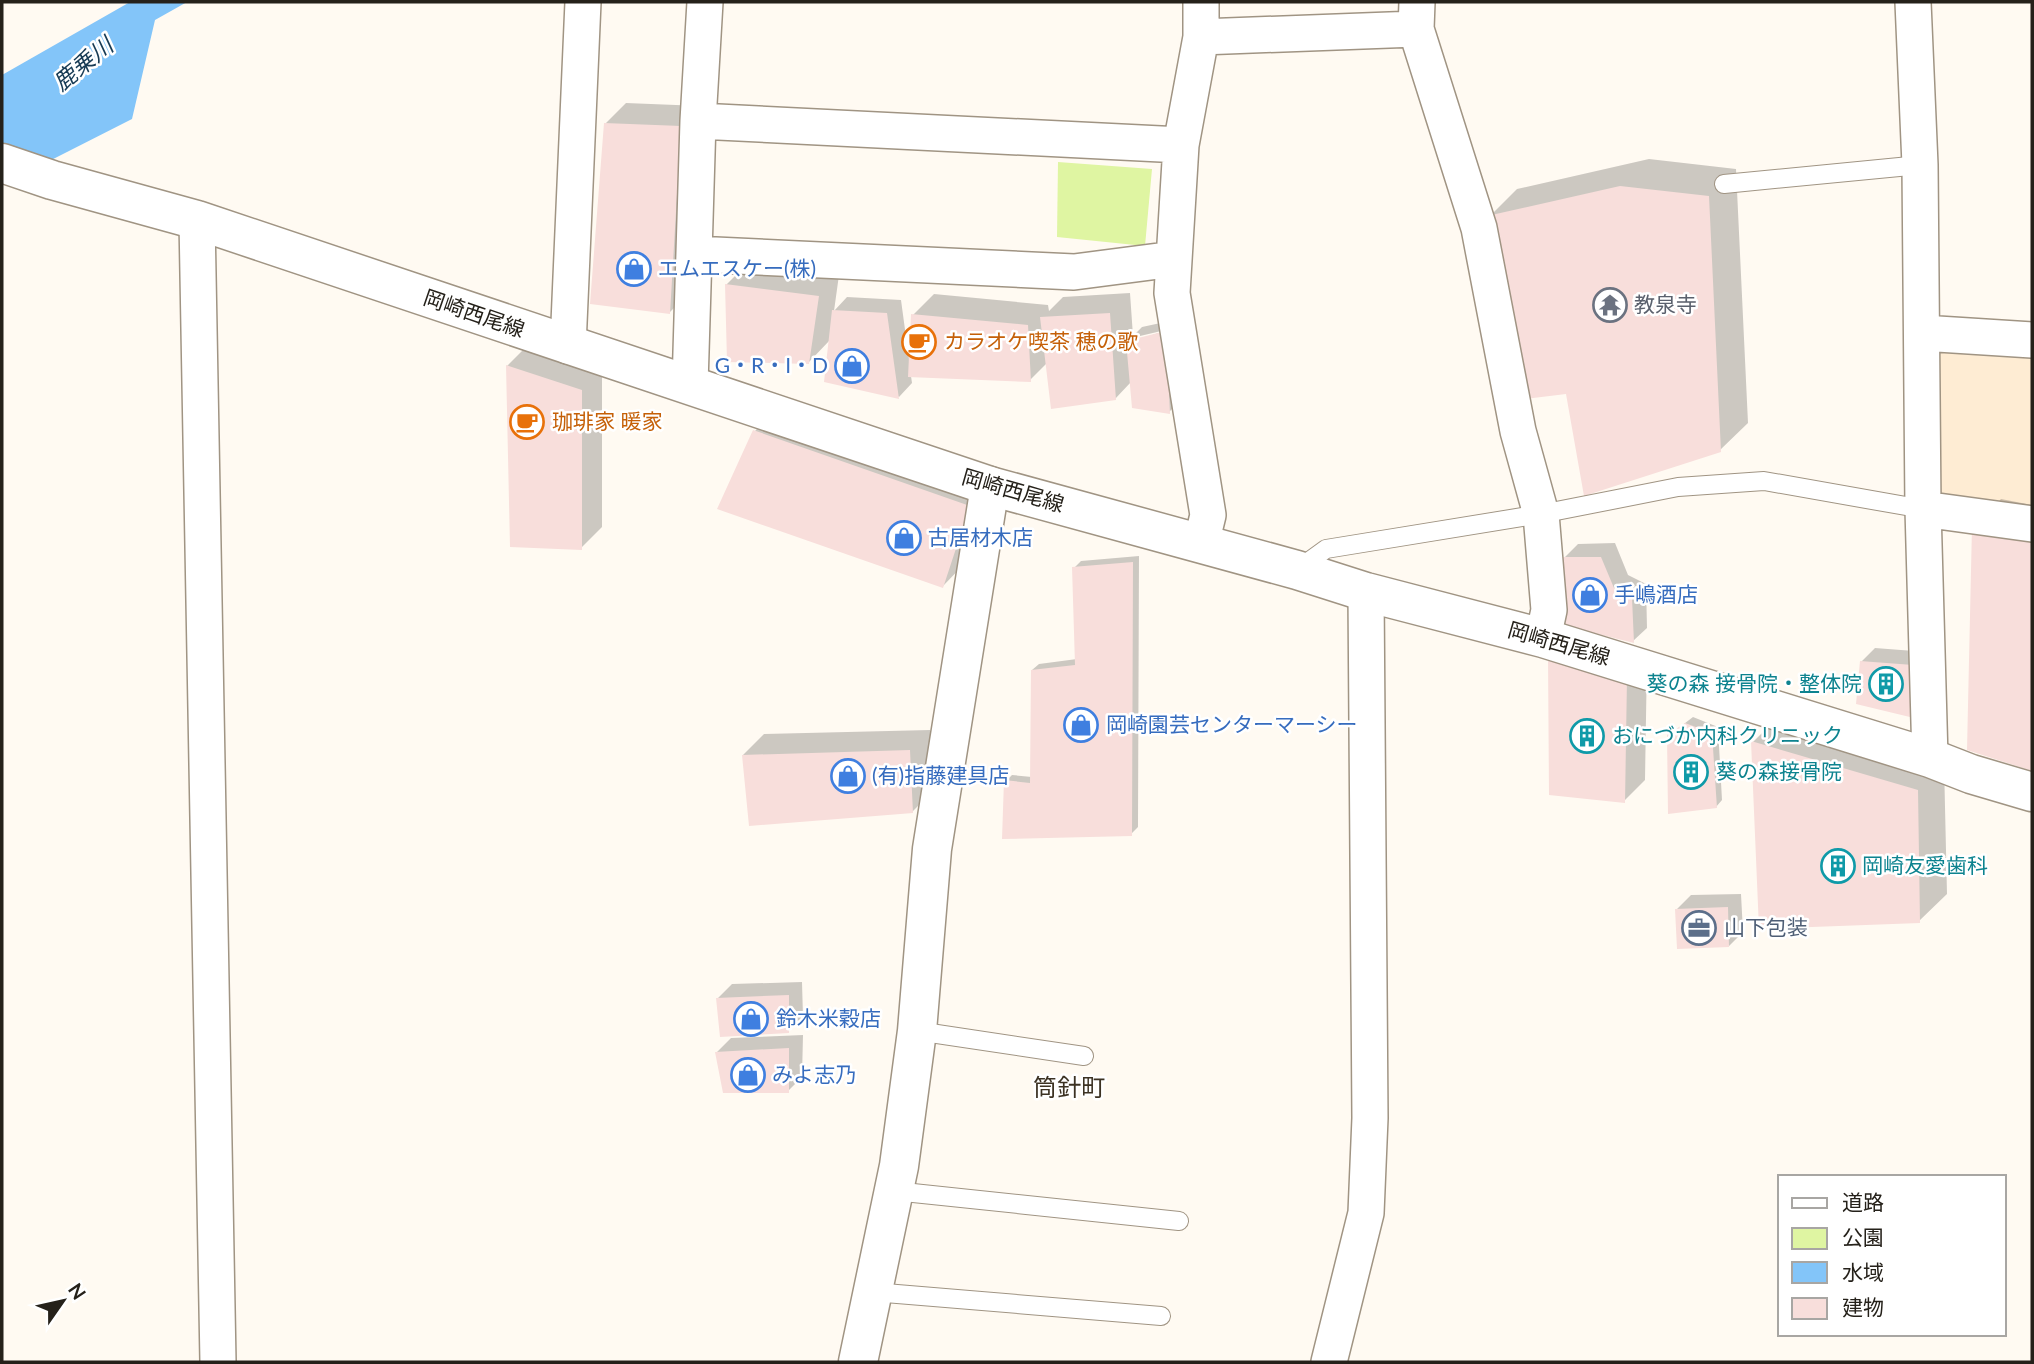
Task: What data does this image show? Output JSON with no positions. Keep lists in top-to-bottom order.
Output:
{
  "streets": {
    "main road": ["岡崎西尾線"]
  },
  "districts": ["筒針町"],
  "water": ["鹿乗川"],
  "places": {
    "shop": [
      "エムエスケー(株)",
      "G・R・I・D",
      "古居材木店",
      "手嶋酒店",
      "岡崎園芸センターマーシー",
      "(有)指藤建具店",
      "鈴木米穀店",
      "みよ志乃"
    ],
    "temple": ["教泉寺"],
    "cafe": ["カラオケ喫茶 穂の歌", "珈琲家 暖家"],
    "building": [
      "葵の森 接骨院・整体院",
      "おにづか内科クリニック",
      "葵の森接骨院",
      "岡崎友愛歯科"
    ],
    "office": ["山下包装"]
  },
  "legend": [
    "道路",
    "公園",
    "水域",
    "建物"
  ],
  "north": "top right"
}
